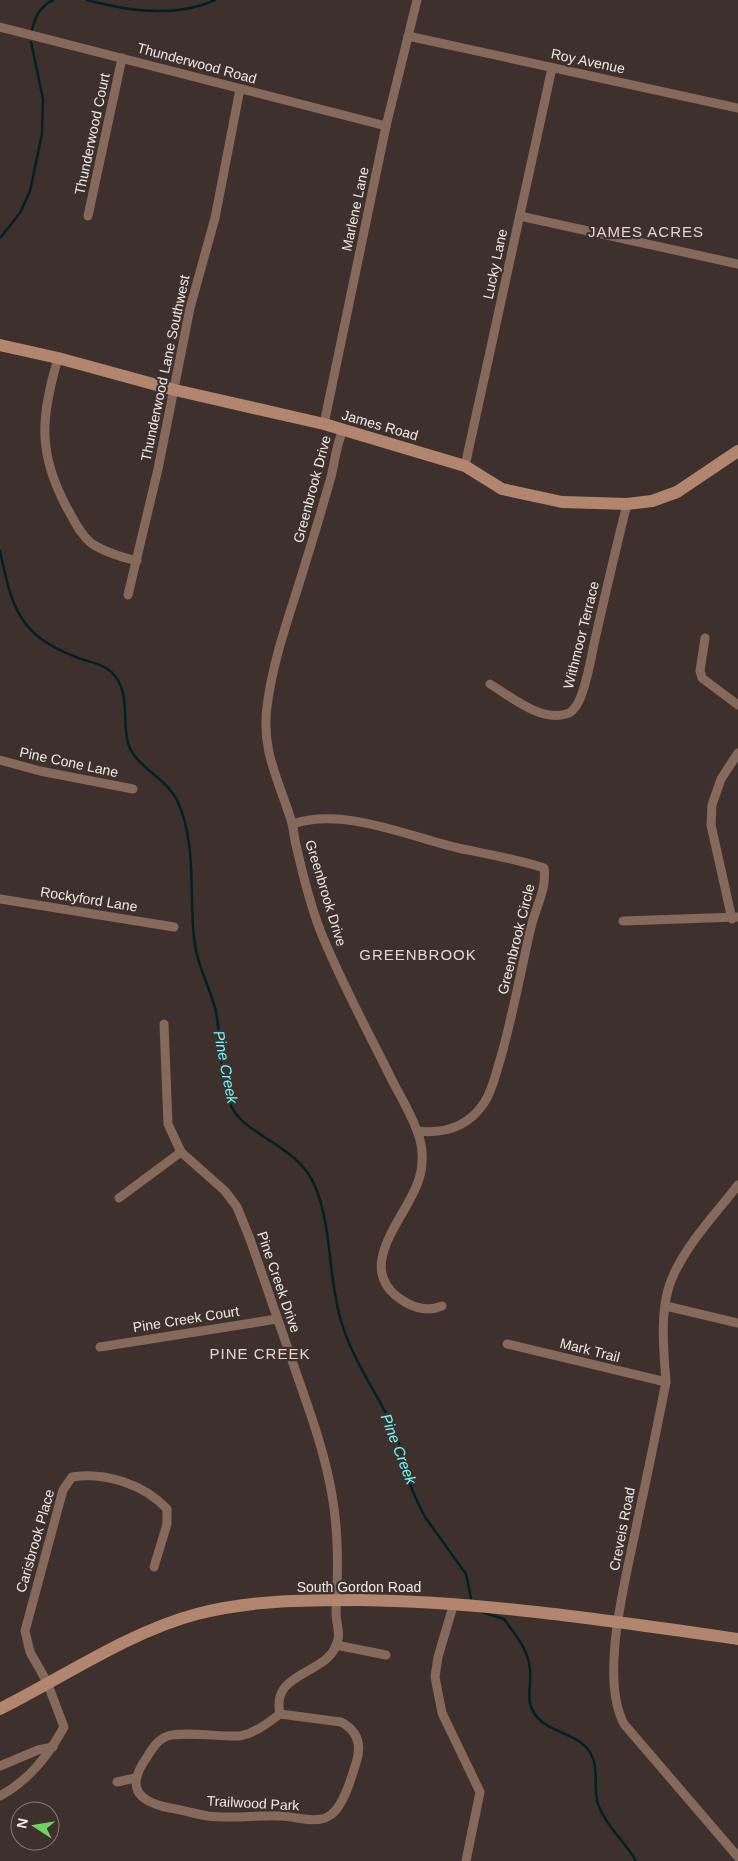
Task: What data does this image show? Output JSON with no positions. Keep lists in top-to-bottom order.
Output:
{
  "streets": {
    "street": [
      "Roy Avenue",
      "Thunderwood Road",
      "Thunderwood Court",
      "Marlene Lane",
      "Lucky Lane",
      "Thunderwood Lane Southwest",
      "James Road",
      "Greenbrook Drive",
      "Withmoor Terrace",
      "Pine Cone Lane",
      "Rockyford Lane",
      "Greenbrook Circle",
      "Pine Creek Drive",
      "Pine Creek Court",
      "Mark Trail",
      "Creveis Road",
      "Carisbrook Place",
      "South Gordon Road",
      "Trailwood Park"
    ]
  },
  "crossings": [
    ["Roy Avenue", "Marlene Lane"],
    ["Roy Avenue", "Lucky Lane"],
    ["Thunderwood Road", "Thunderwood Court"],
    ["Thunderwood Road", "Marlene Lane"],
    ["Thunderwood Road", "Thunderwood Lane Southwest"],
    ["Marlene Lane", "James Road"],
    ["Lucky Lane", "James Road"],
    ["Thunderwood Lane Southwest", "James Road"],
    ["James Road", "Greenbrook Drive"],
    ["James Road", "Withmoor Terrace"],
    ["Greenbrook Drive", "Greenbrook Circle"],
    ["Pine Creek Drive", "Pine Creek Court"],
    ["Pine Creek Drive", "South Gordon Road"],
    ["Mark Trail", "Creveis Road"],
    ["Creveis Road", "South Gordon Road"],
    ["Carisbrook Place", "South Gordon Road"]
  ],
  "districts": ["JAMES ACRES", "GREENBROOK", "PINE CREEK"],
  "water": ["Pine Creek"],
  "north": "left"
}
